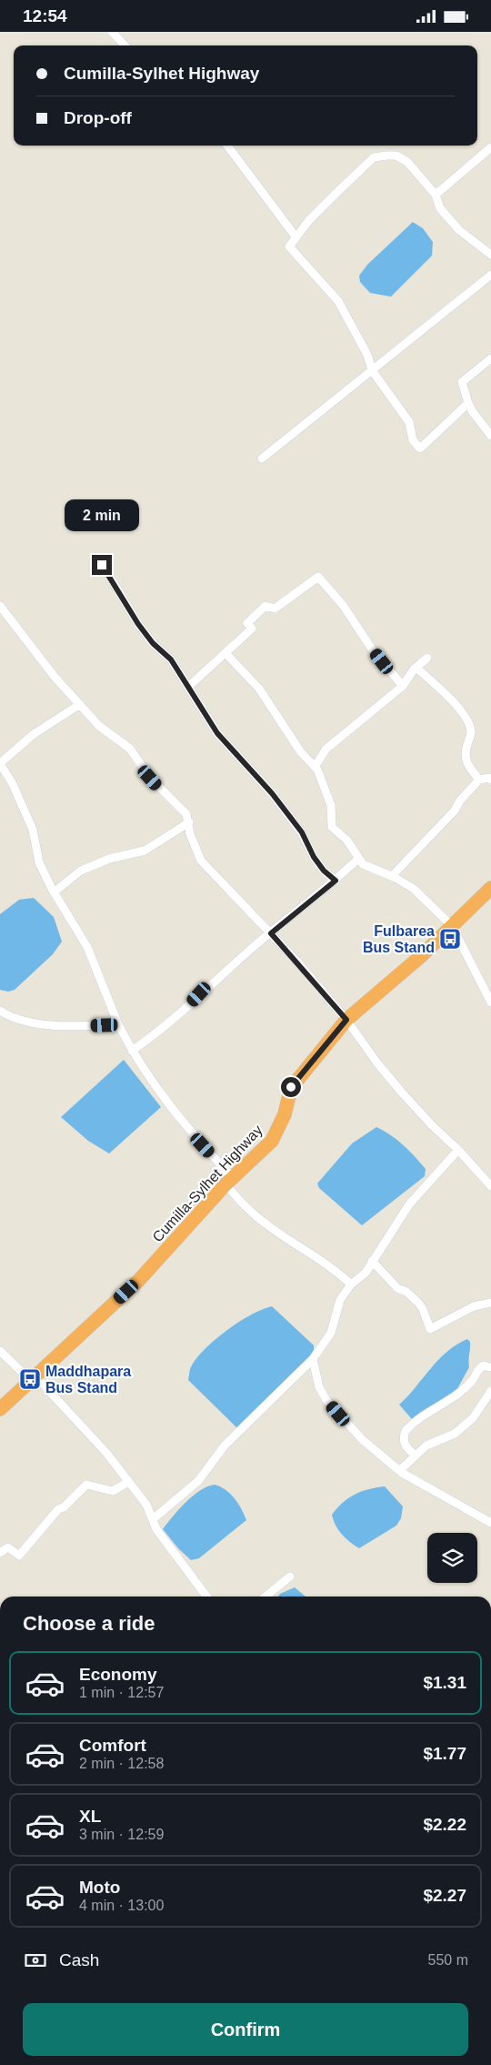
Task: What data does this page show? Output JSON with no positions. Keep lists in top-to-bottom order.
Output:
{
  "streets": {
    "highway": ["Cumilla-Sylhet Highway"]
  },
  "places": {
    "bus stop": ["Fulbarea Bus Stand", "Maddhapara Bus Stand"]
  },
  "page": {
    "status": "12:54",
    "banner": ["Cumilla-Sylhet Highway", "Drop-off"],
    "bubble": "2 min",
    "heading": "Choose a ride",
    "list": [
      {
        "name": "Economy",
        "note": "1 min · 12:57",
        "value": "$1.31"
      },
      {
        "name": "Comfort",
        "note": "2 min · 12:58",
        "value": "$1.77"
      },
      {
        "name": "XL",
        "note": "3 min · 12:59",
        "value": "$2.22"
      },
      {
        "name": "Moto",
        "note": "4 min · 13:00",
        "value": "$2.27"
      }
    ],
    "pay": ["Cash", "550 m"],
    "buttons": "Confirm"
  }
}
